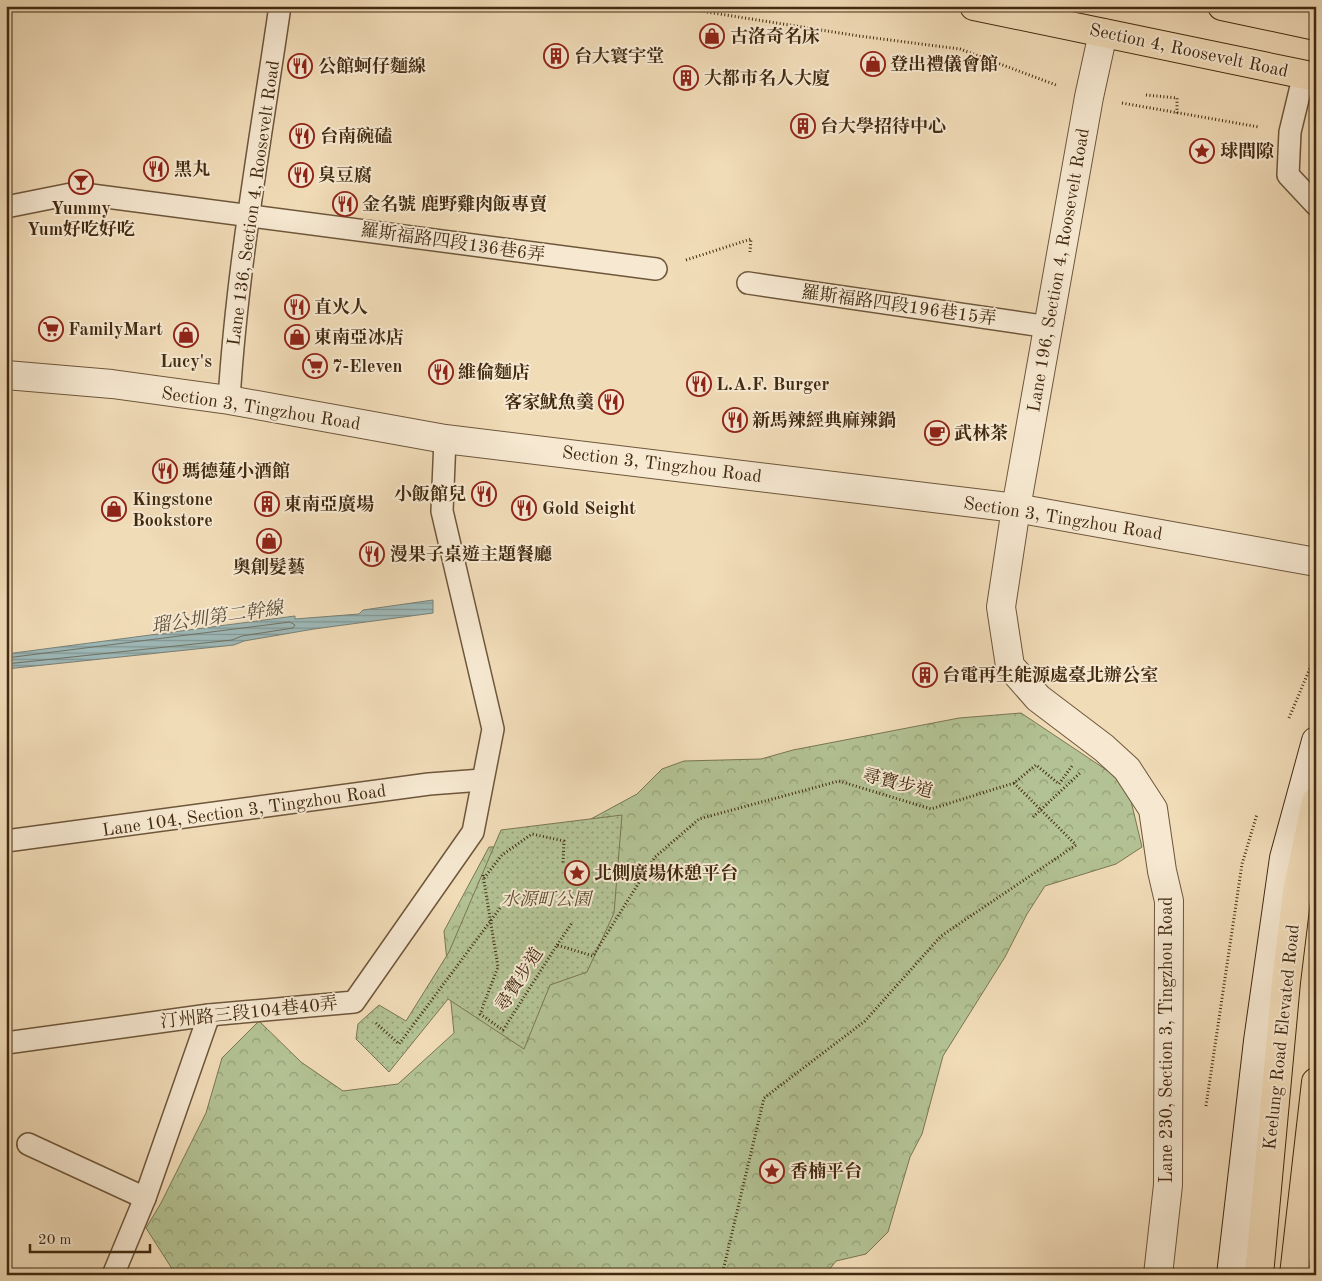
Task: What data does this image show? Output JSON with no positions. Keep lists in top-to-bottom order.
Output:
{
  "streets": {
    "main road": ["Section 4, Roosevelt Road", "Keelung Road Elevated Road"],
    "street": ["Lane 196, Section 4, Roosevelt Road", "Section 3, Tingzhou Road", "Lane 230, Section 3, Tingzhou Road"],
    "lane": [
      "Lane 136, Section 4, Roosevelt Road",
      "羅斯福路四段136巷6弄",
      "羅斯福路四段196巷15弄",
      "Lane 104, Section 3, Tingzhou Road",
      "汀州路三段104巷40弄"
    ],
    "path": ["尋寶步道"]
  },
  "crossings": [
    ["Section 4, Roosevelt Road", "Lane 196, Section 4, Roosevelt Road"],
    ["Lane 136, Section 4, Roosevelt Road", "羅斯福路四段136巷6弄"],
    ["Lane 136, Section 4, Roosevelt Road", "Section 3, Tingzhou Road"],
    ["Lane 196, Section 4, Roosevelt Road", "羅斯福路四段196巷15弄"],
    ["Lane 196, Section 4, Roosevelt Road", "Section 3, Tingzhou Road"],
    ["Lane 196, Section 4, Roosevelt Road", "Lane 230, Section 3, Tingzhou Road"],
    ["Section 3, Tingzhou Road", "汀州路三段104巷40弄"],
    ["Section 3, Tingzhou Road", "Lane 230, Section 3, Tingzhou Road"],
    ["Lane 104, Section 3, Tingzhou Road", "汀州路三段104巷40弄"]
  ],
  "water": ["瑠公圳第二幹線"],
  "parks": ["水源町公園"],
  "places": {
    "shop": [
      "古洛奇名床",
      "登出禮儀會館",
      "Lucy's",
      "東南亞冰店",
      "Kingstone Bookstore",
      "奧創髮藝"
    ],
    "building": [
      "台大寰宇堂",
      "大都市名人大廈",
      "台大學招待中心",
      "東南亞廣場",
      "台電再生能源處臺北辦公室"
    ],
    "restaurant": [
      "公館蚵仔麵線",
      "台南碗磕",
      "黑丸",
      "臭豆腐",
      "金名號 鹿野雞肉飯專賣",
      "直火人",
      "維倫麵店",
      "L.A.F. Burger",
      "客家魷魚羹",
      "新馬辣經典麻辣鍋",
      "瑪德蓮小酒館",
      "小飯館兒",
      "Gold Seight",
      "漫果子桌遊主題餐廳"
    ],
    "place": ["球間隙", "北側廣場休憩平台", "香楠平台"],
    "bar": ["Yummy Yum好吃好吃"],
    "supermarket": ["FamilyMart", "7-Eleven"],
    "cafe": ["武林茶"]
  },
  "scale_bar": "20 m"
}
